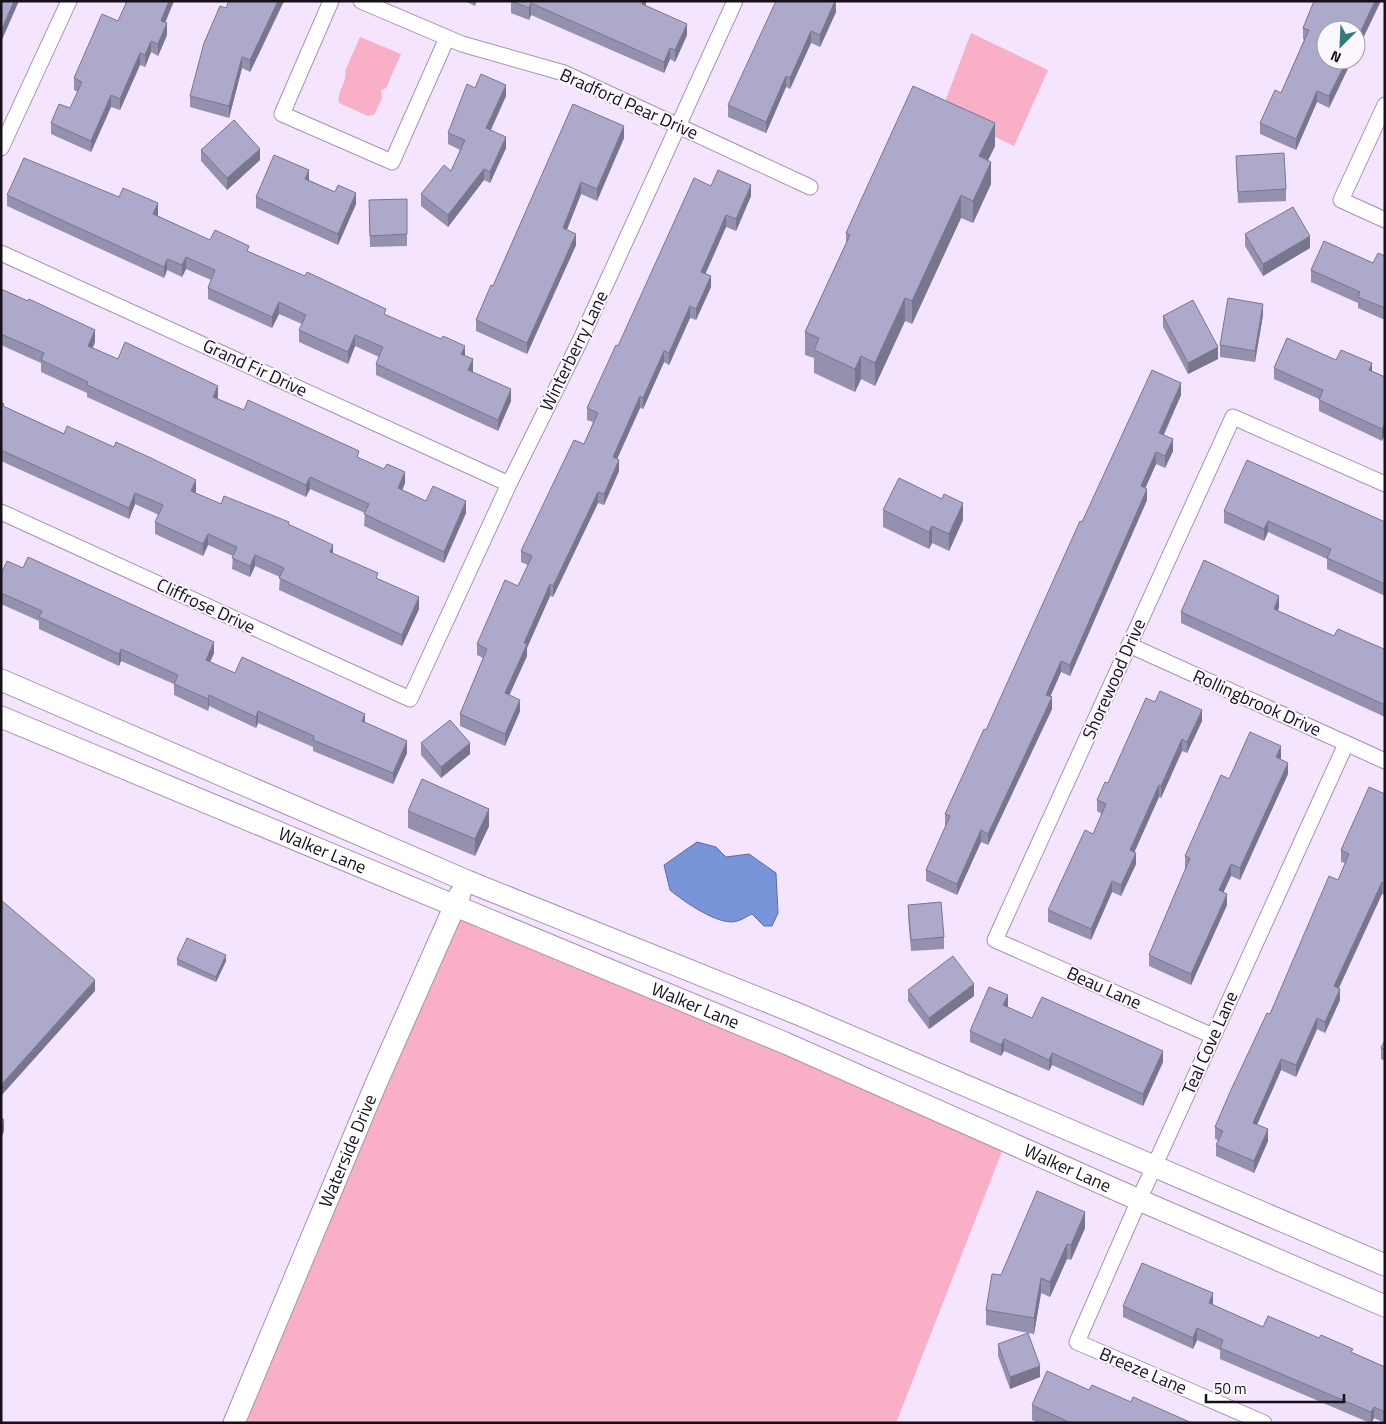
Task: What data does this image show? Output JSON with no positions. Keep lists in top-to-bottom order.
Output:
{
  "streets": {
    "street": [
      "Bradford Pear Drive",
      "Winterberry Lane",
      "Grand Fir Drive",
      "Cliffrose Drive",
      "Shorewood Drive",
      "Rollingbrook Drive",
      "Walker Lane",
      "Beau Lane",
      "Teal Cove Lane",
      "Waterside Drive",
      "Breeze Lane"
    ]
  },
  "crossings": [
    ["Bradford Pear Drive", "Winterberry Lane"],
    ["Winterberry Lane", "Grand Fir Drive"],
    ["Winterberry Lane", "Cliffrose Drive"],
    ["Shorewood Drive", "Rollingbrook Drive"],
    ["Shorewood Drive", "Beau Lane"],
    ["Rollingbrook Drive", "Teal Cove Lane"],
    ["Walker Lane", "Teal Cove Lane"],
    ["Walker Lane", "Waterside Drive"],
    ["Beau Lane", "Teal Cove Lane"],
    ["Teal Cove Lane", "Breeze Lane"]
  ],
  "scale_bar": "50 m",
  "north": "bottom left"
}
